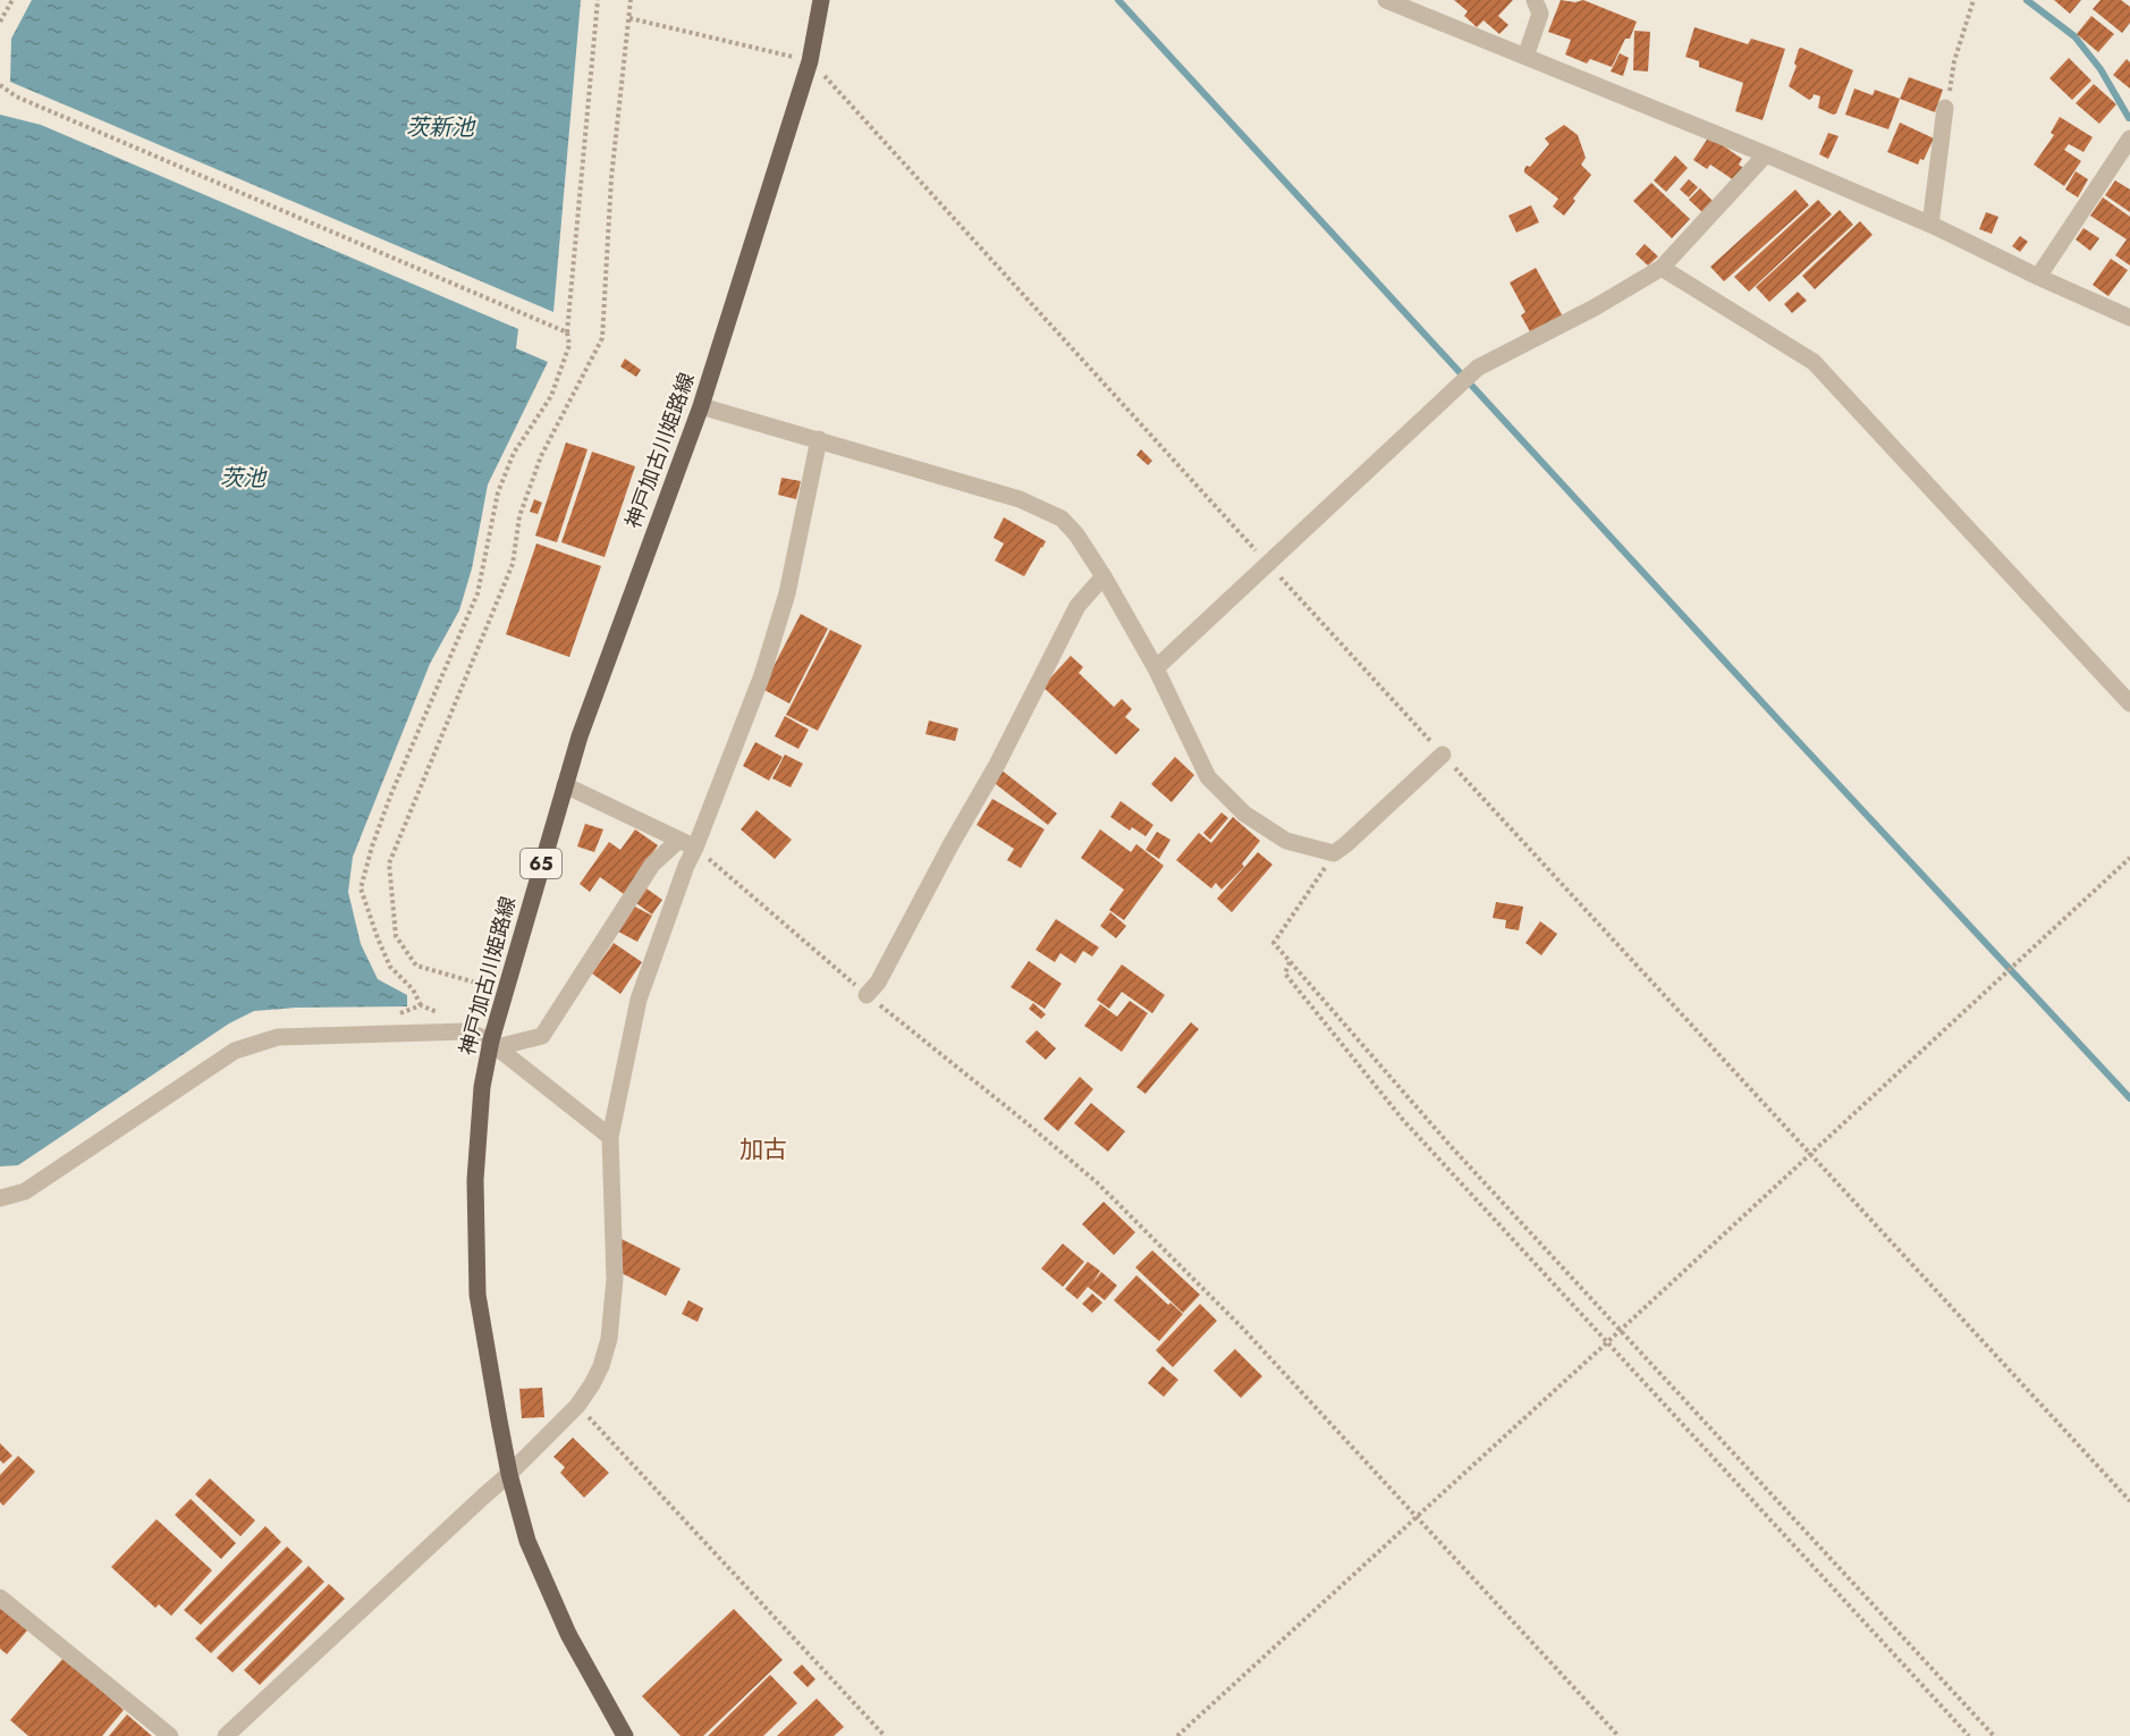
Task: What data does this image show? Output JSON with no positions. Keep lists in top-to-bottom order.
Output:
{
  "streets": {
    "main road": ["神戸加古川姫路線", "65"]
  },
  "districts": ["加古"],
  "water": ["茨新池", "茨池"]
}
